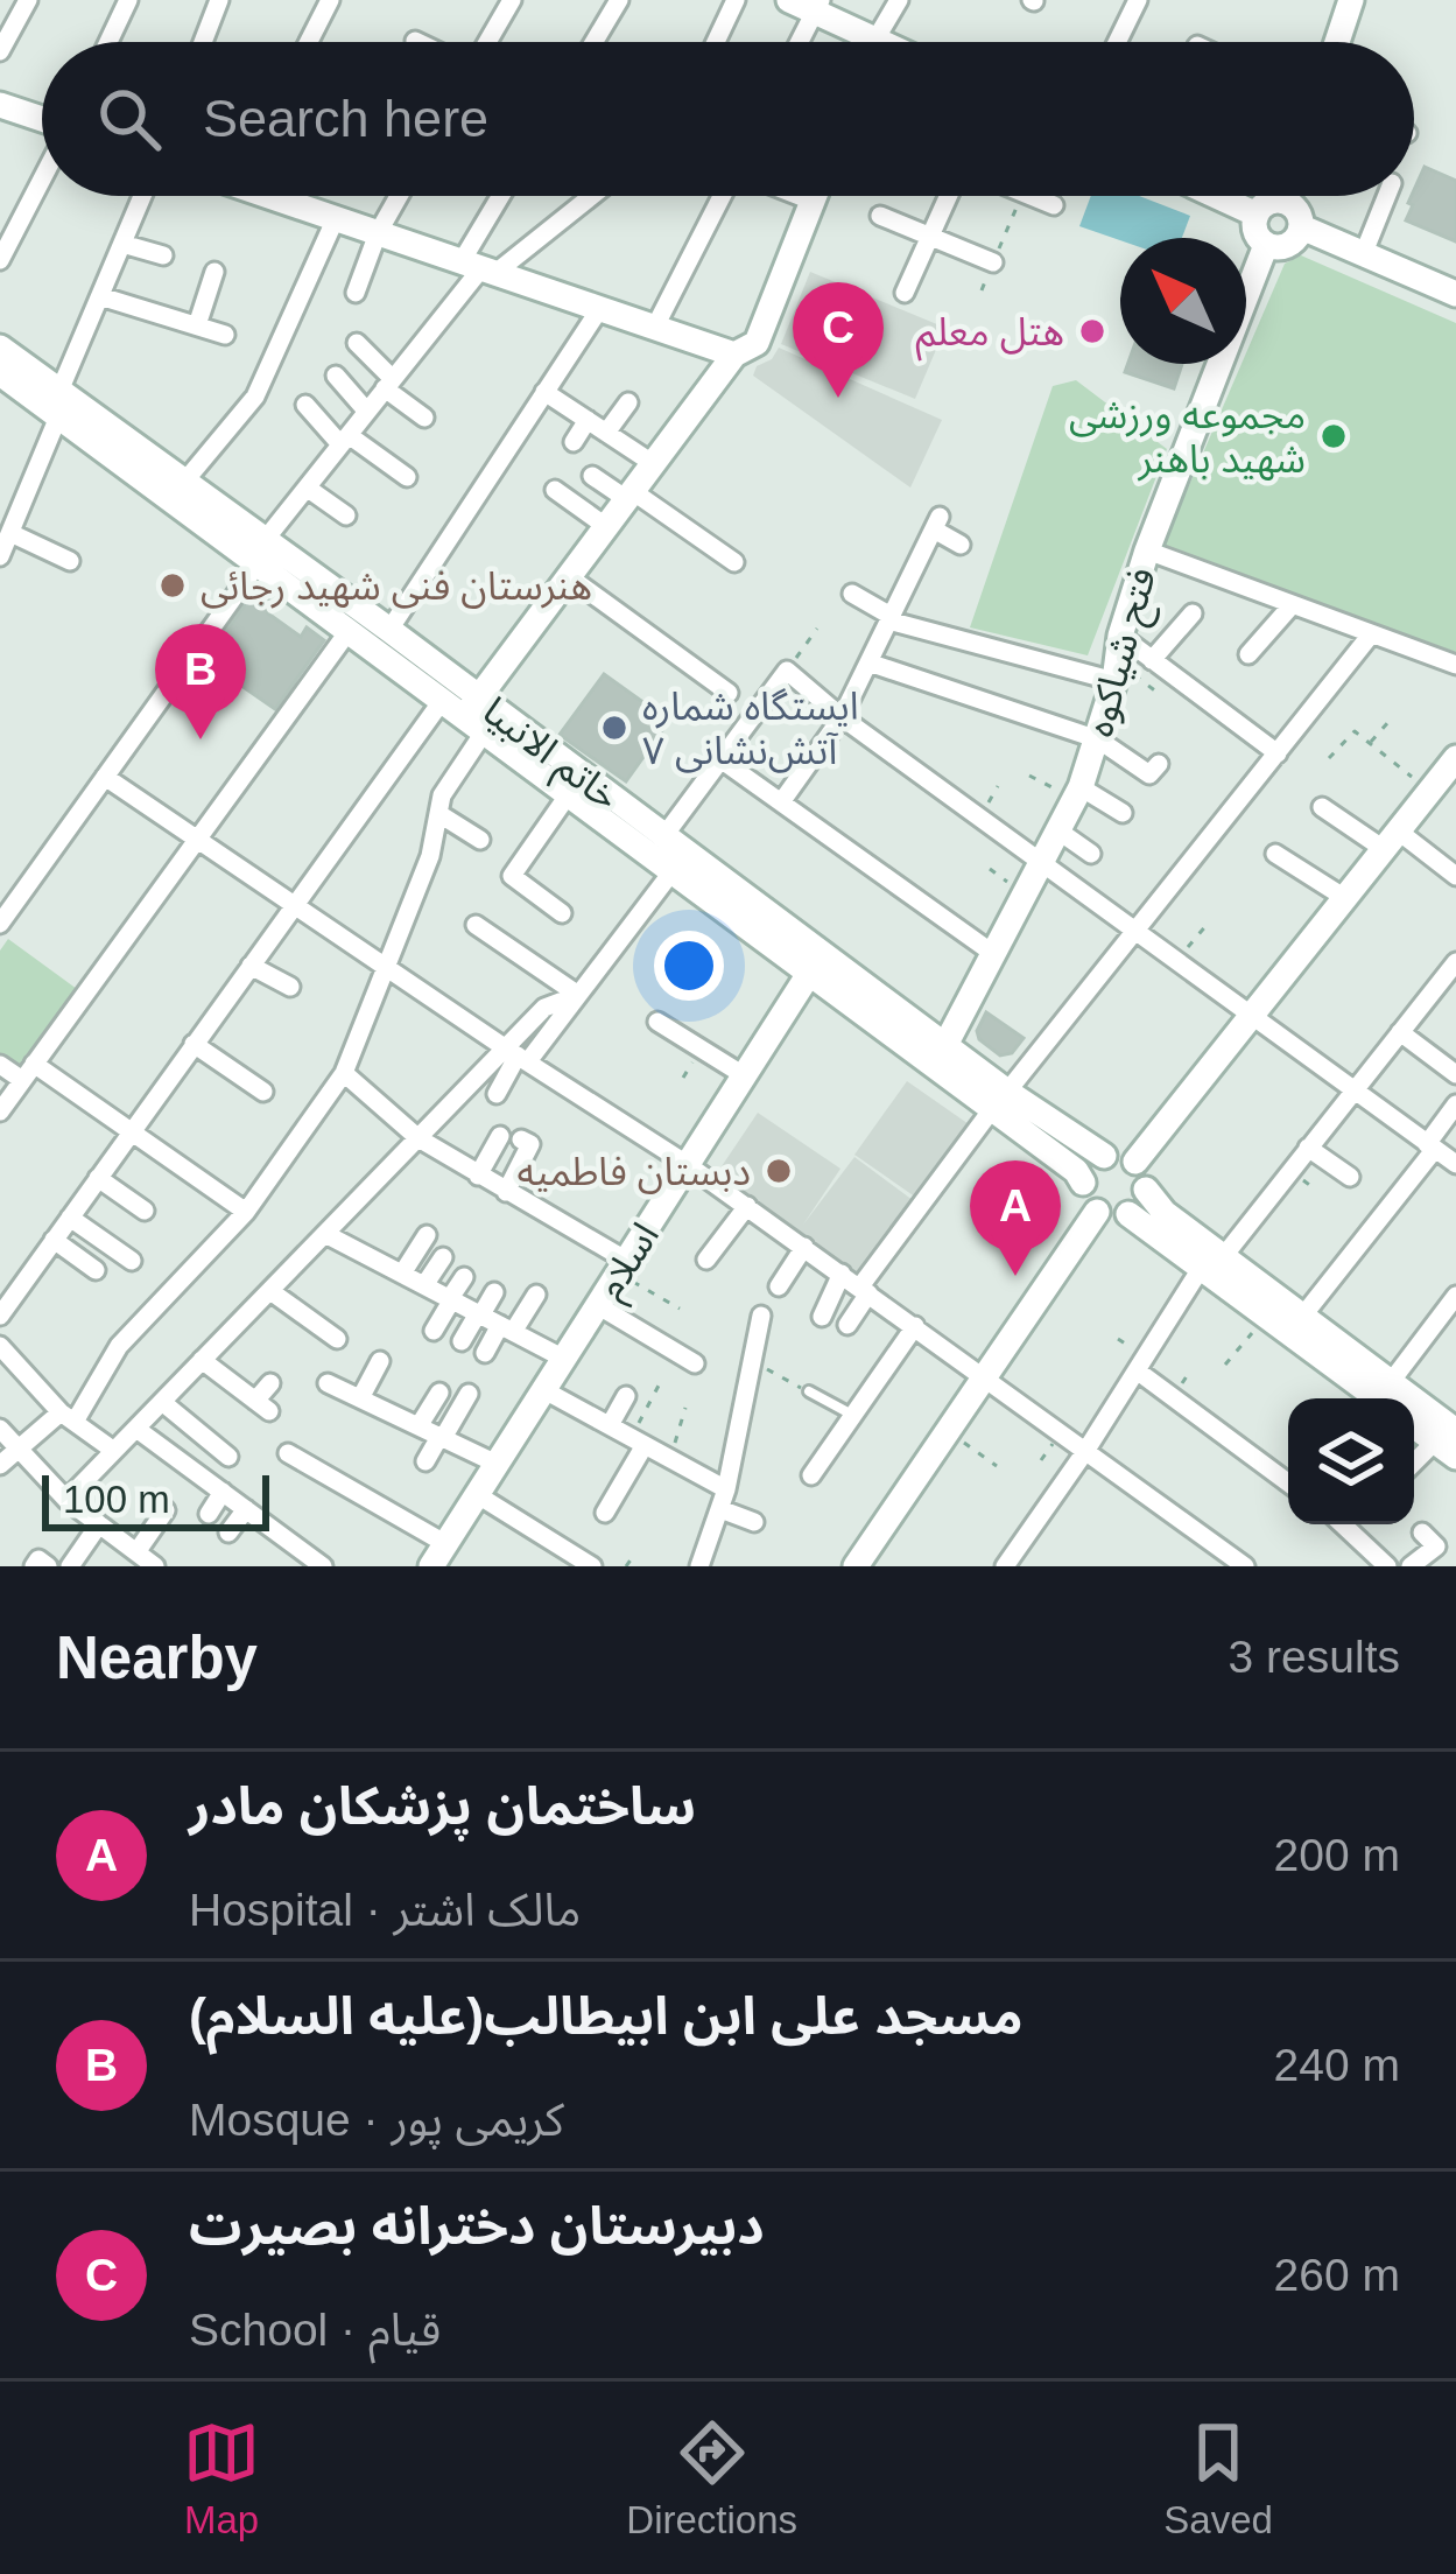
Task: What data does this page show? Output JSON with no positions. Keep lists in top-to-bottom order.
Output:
{
  "streets": {
    "street": ["فتح شیاکوه", "خاتم الانبیا", "اسلام"]
  },
  "crossings": [
    ["فتح شیاکوه", "خاتم الانبیا"],
    ["خاتم الانبیا", "اسلام"]
  ],
  "places": [
    "هتل معلم",
    "مجموعه ورزشی شهید باهنر",
    "هنرستان فنی شهید رجائی",
    "ایستگاه شماره ۷ آتش‌نشانی",
    "دبستان فاطمیه"
  ],
  "scale_bar": "100 m",
  "north": "top left",
  "page": {
    "search": "Search here",
    "pins": ["C", "B", "A"],
    "scale": "100 m",
    "heading": ["Nearby", "3 results"],
    "list": [
      {
        "mark": "A",
        "name": "ساختمان پزشکان مادر",
        "note": "Hospital · مالک اشتر",
        "value": "200 m"
      },
      {
        "mark": "B",
        "name": "مسجد علی ابن ابیطالب(علیه السلام)",
        "note": "Mosque · کریمی پور",
        "value": "240 m"
      },
      {
        "mark": "C",
        "name": "دبیرستان دخترانه بصیرت",
        "note": "School · قیام",
        "value": "260 m"
      }
    ],
    "nav": ["Map", "Directions", "Saved"]
  }
}
